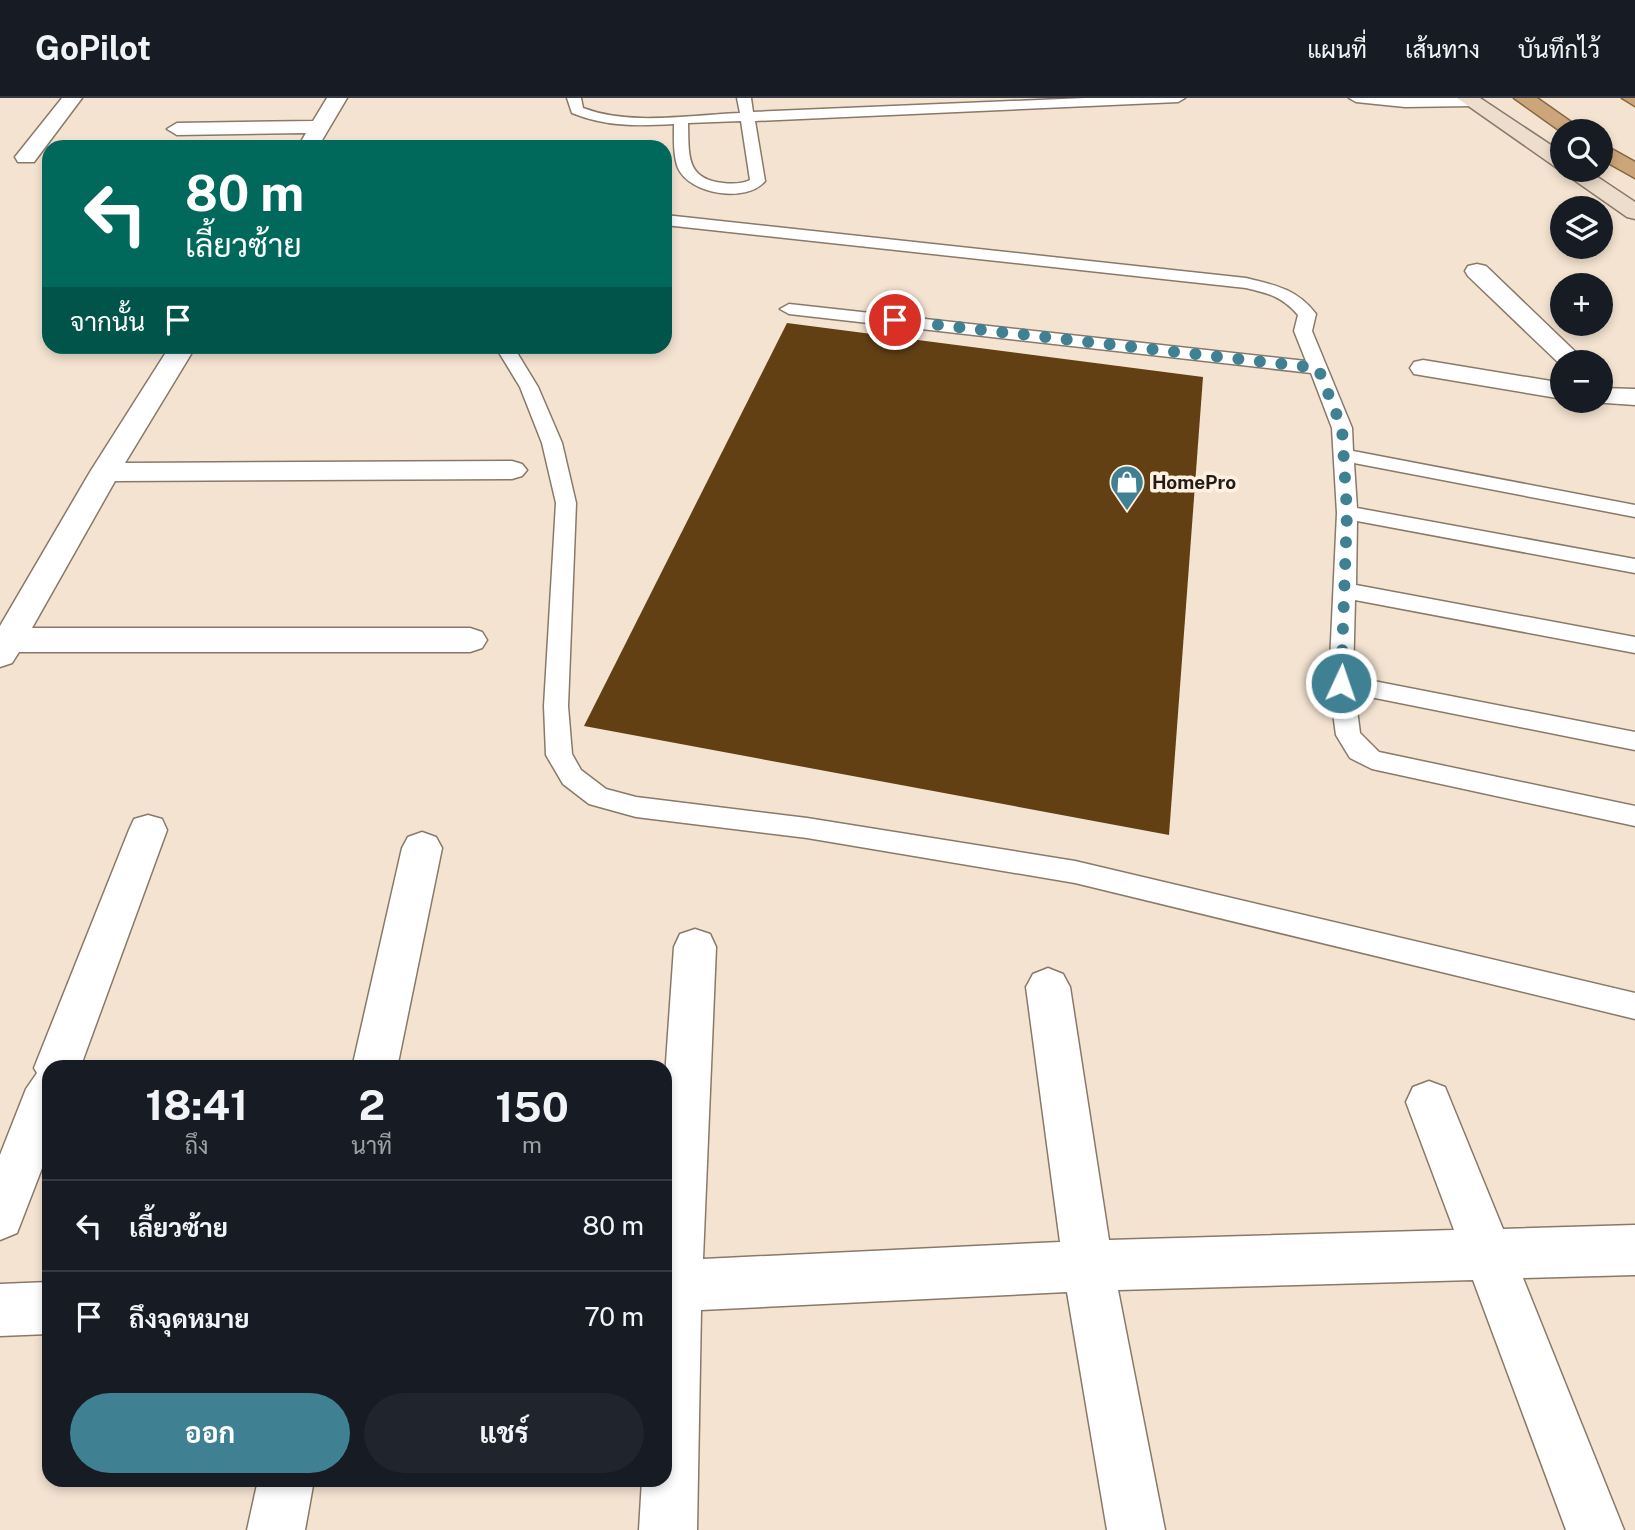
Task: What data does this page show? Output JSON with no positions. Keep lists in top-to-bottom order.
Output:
{
  "places": {
    "shop": ["HomePro"]
  },
  "page": {
    "header": "GoPilot",
    "nav": ["แผนที่", "เส้นทาง", "บันทึกไว้"],
    "map_buttons": ["+", "−"],
    "turn": ["80 m", "เลี้ยวซ้าย"],
    "then": "จากนั้น",
    "eta": [
      "18:41",
      "ถึง",
      "2",
      "นาที",
      "150",
      "m"
    ],
    "list": [
      {
        "name": "เลี้ยวซ้าย",
        "value": "80 m"
      },
      {
        "name": "ถึงจุดหมาย",
        "value": "70 m"
      }
    ],
    "buttons": ["ออก", "แชร์"]
  }
}
